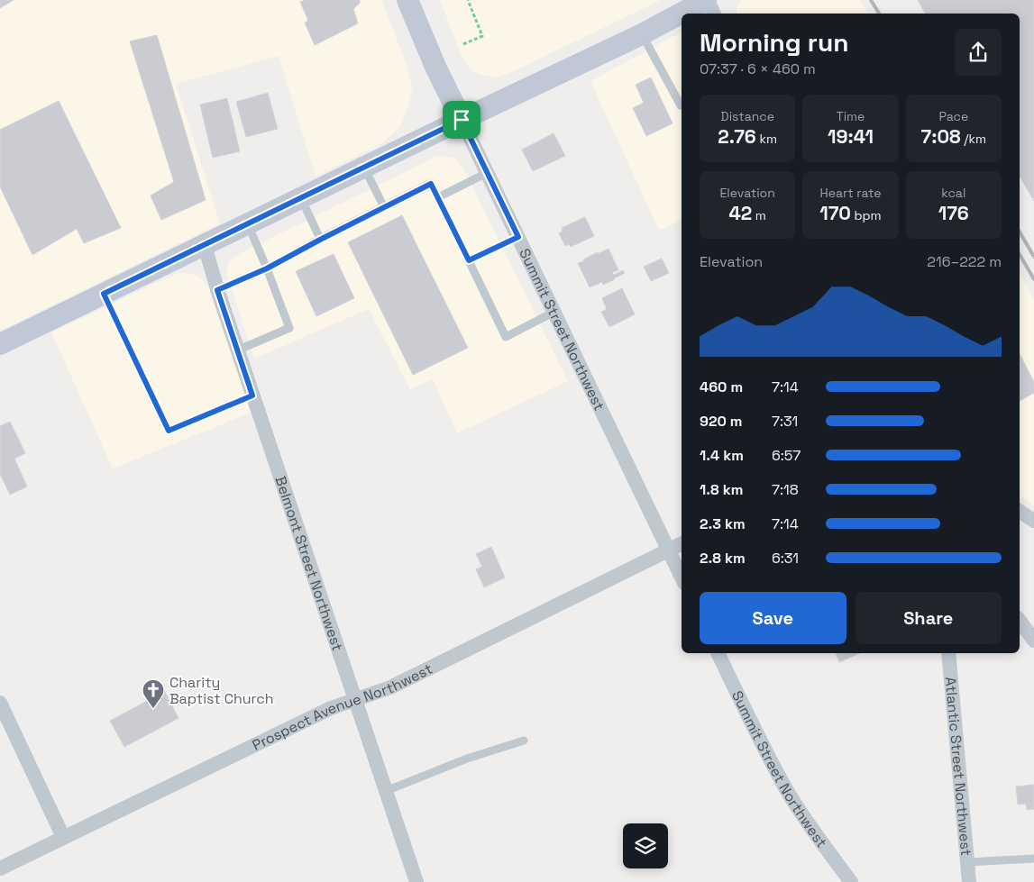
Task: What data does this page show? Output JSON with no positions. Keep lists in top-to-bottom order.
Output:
{
  "streets": {
    "main road": ["Summit Street Northwest"],
    "street": ["Belmont Street Northwest", "Prospect Avenue Northwest", "Atlantic Street Northwest"]
  },
  "crossings": [
    ["Summit Street Northwest", "Prospect Avenue Northwest"],
    ["Belmont Street Northwest", "Prospect Avenue Northwest"]
  ],
  "places": {
    "church": ["Charity Baptist Church"]
  },
  "page": {
    "heading": ["Morning run", "07:37 · 6 × 460 m"],
    "stats": [
      ["Distance", "2.76 km"],
      ["Time", "19:41"],
      ["Pace", "7:08 /km"],
      ["Elevation", "42 m"],
      ["Heart rate", "170 bpm"],
      ["kcal", "176"]
    ],
    "chart": ["Elevation", "216–222 m"],
    "list": [
      {
        "name": "460 m",
        "note": "7:14"
      },
      {
        "name": "920 m",
        "note": "7:31"
      },
      {
        "name": "1.4 km",
        "note": "6:57"
      },
      {
        "name": "1.8 km",
        "note": "7:18"
      },
      {
        "name": "2.3 km",
        "note": "7:14"
      },
      {
        "name": "2.8 km",
        "note": "6:31"
      }
    ],
    "buttons": ["Save", "Share"]
  }
}
